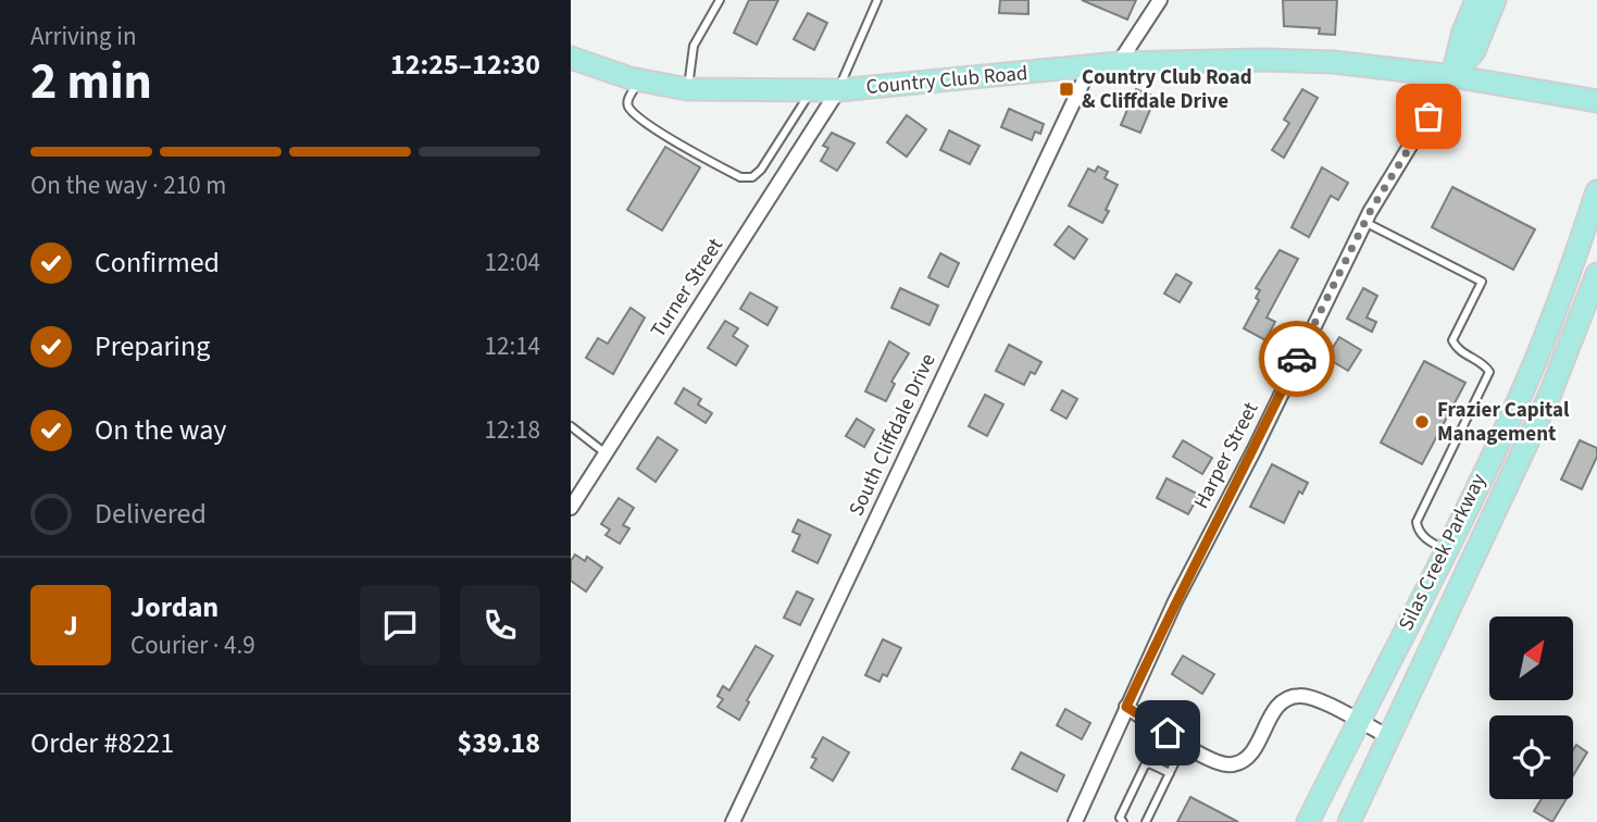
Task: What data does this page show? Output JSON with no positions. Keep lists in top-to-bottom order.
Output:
{
  "streets": {
    "main road": ["Country Club Road", "Silas Creek Parkway"],
    "street": ["Turner Street", "South Cliffdale Drive", "Harper Street"]
  },
  "crossings": [
    ["Country Club Road", "Turner Street"],
    ["Country Club Road", "South Cliffdale Drive"],
    ["Country Club Road", "Harper Street"]
  ],
  "places": {
    "transit": ["Country Club Road & Cliffdale Drive"],
    "other": ["Frazier Capital Management"]
  },
  "north": "top right",
  "page": {
    "heading": ["2 min", "Arriving in", "12:25–12:30"],
    "panel": [
      "Jordan",
      "Courier · 4.9",
      "Order #8221",
      "$39.18"
    ],
    "bar": "On the way · 210 m",
    "list": [
      ["Confirmed", "12:04"],
      ["Preparing", "12:14"],
      ["On the way", "12:18"],
      "Delivered"
    ],
    "round": "J"
  }
}
